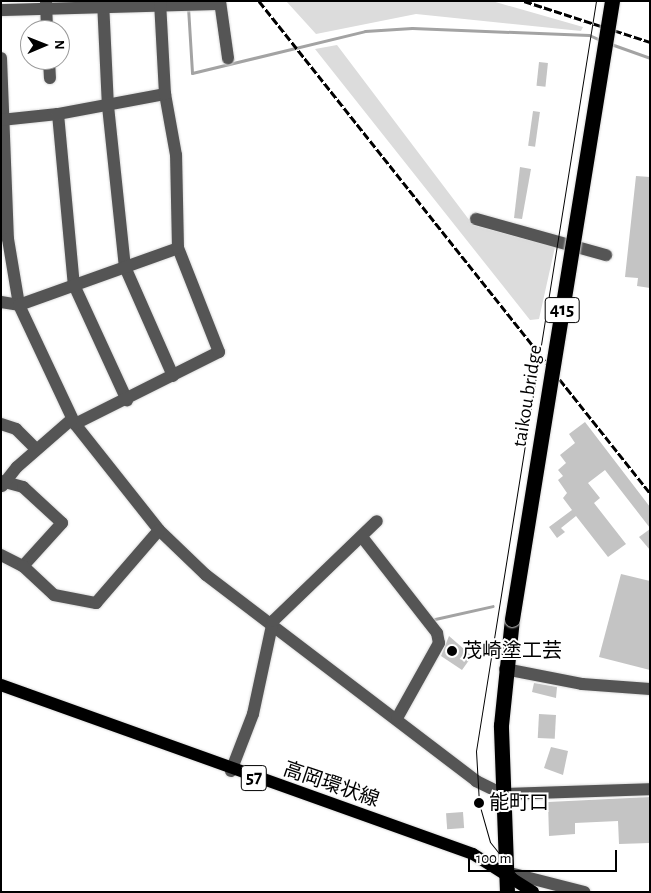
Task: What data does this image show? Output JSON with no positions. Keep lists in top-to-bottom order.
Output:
{
  "streets": {
    "highway": ["415", "taikou bridge"],
    "main road": ["57", "高岡環状線"]
  },
  "crossings": [
    ["415", "taikou bridge"],
    ["415", "高岡環状線"]
  ],
  "places": ["茂崎塗工芸", "能町口"],
  "scale_bar": "100 m",
  "north": "right"
}
